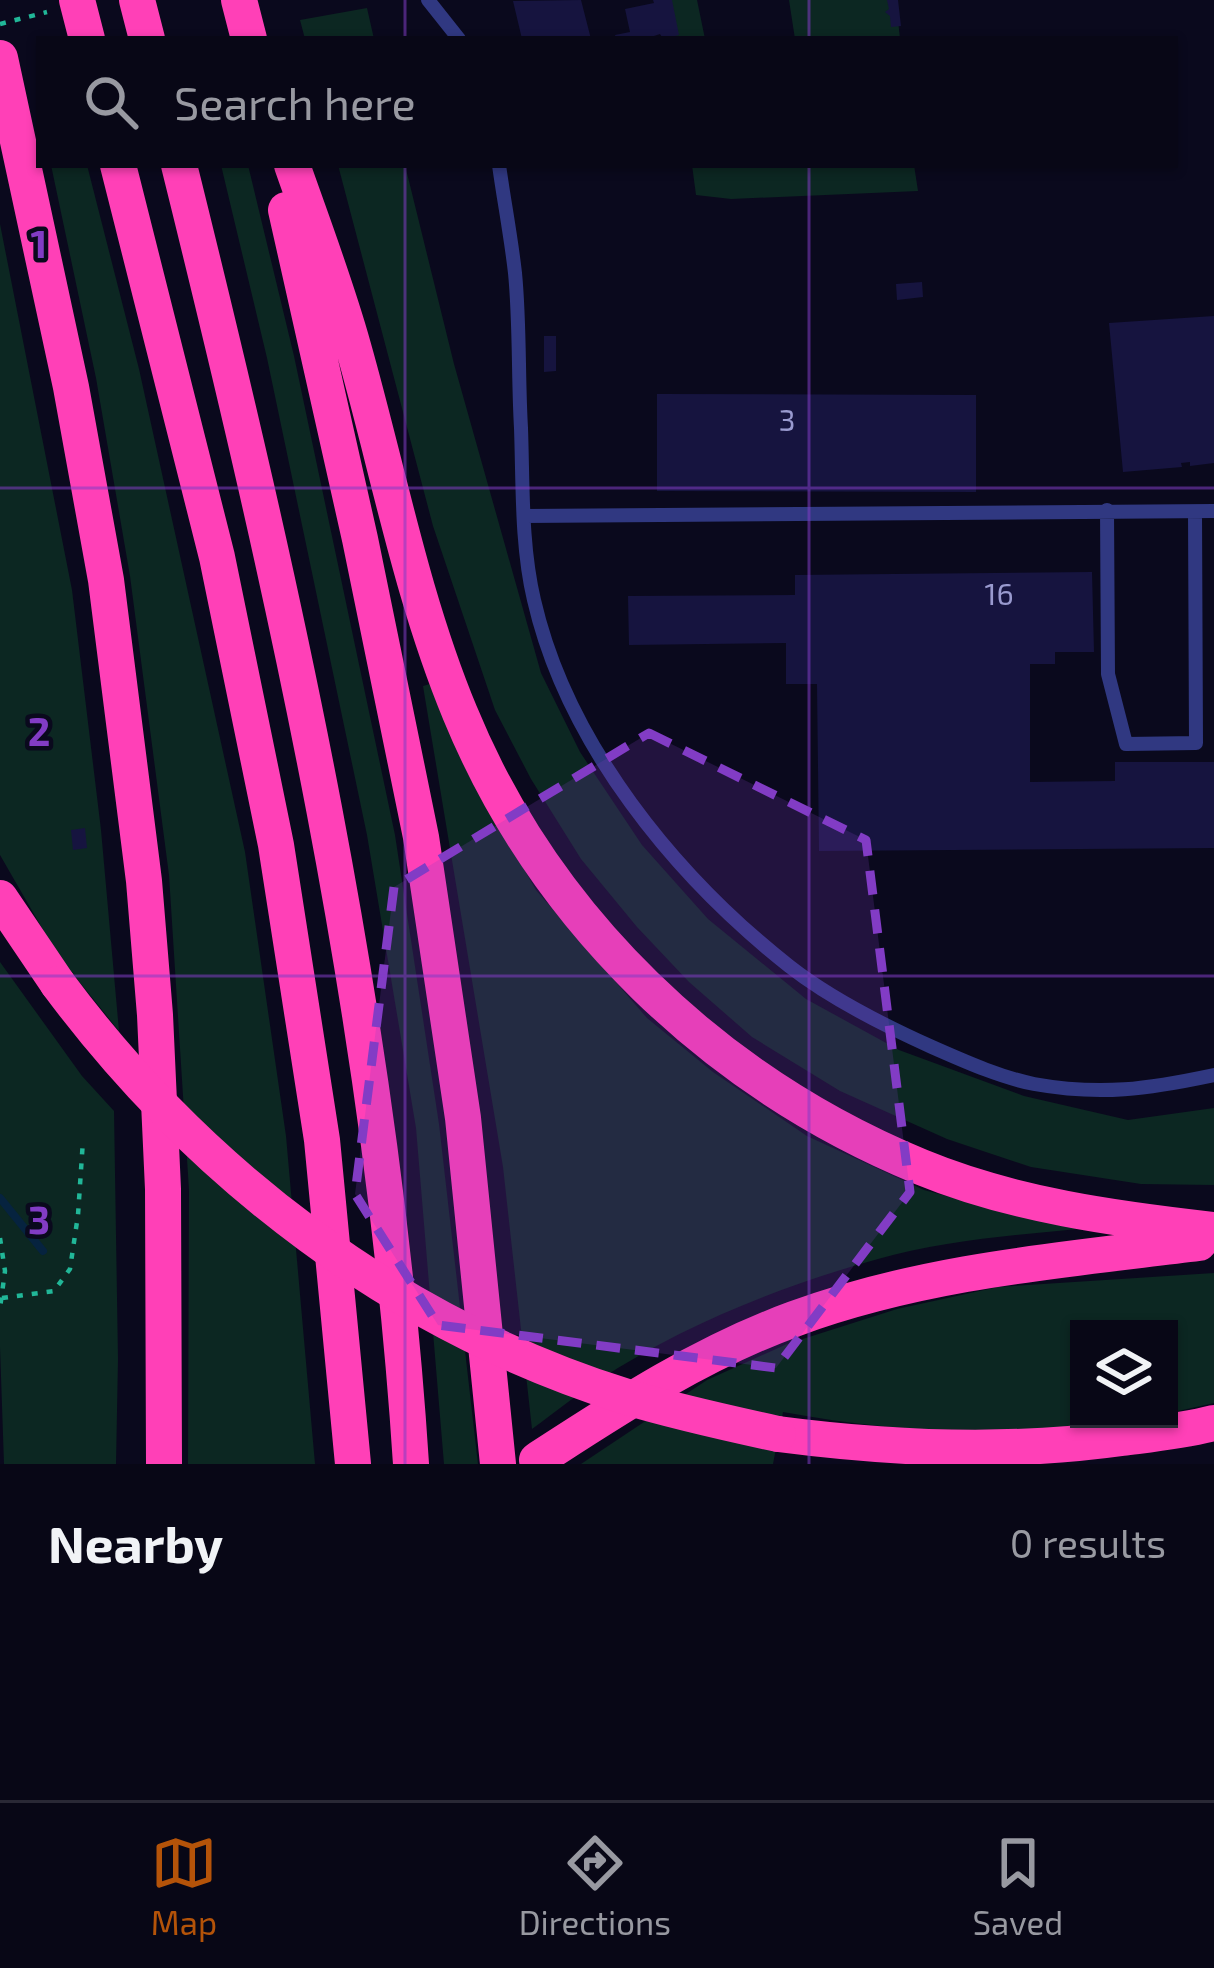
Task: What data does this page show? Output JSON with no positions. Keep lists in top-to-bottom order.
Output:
{
  "house_numbers": ["3", "16"],
  "page": {
    "search": "Search here",
    "heading": ["Nearby", "0 results"],
    "nav": ["Map", "Directions", "Saved"]
  },
  "grid": {
    "rows": ["1", "2", "3"]
  }
}
